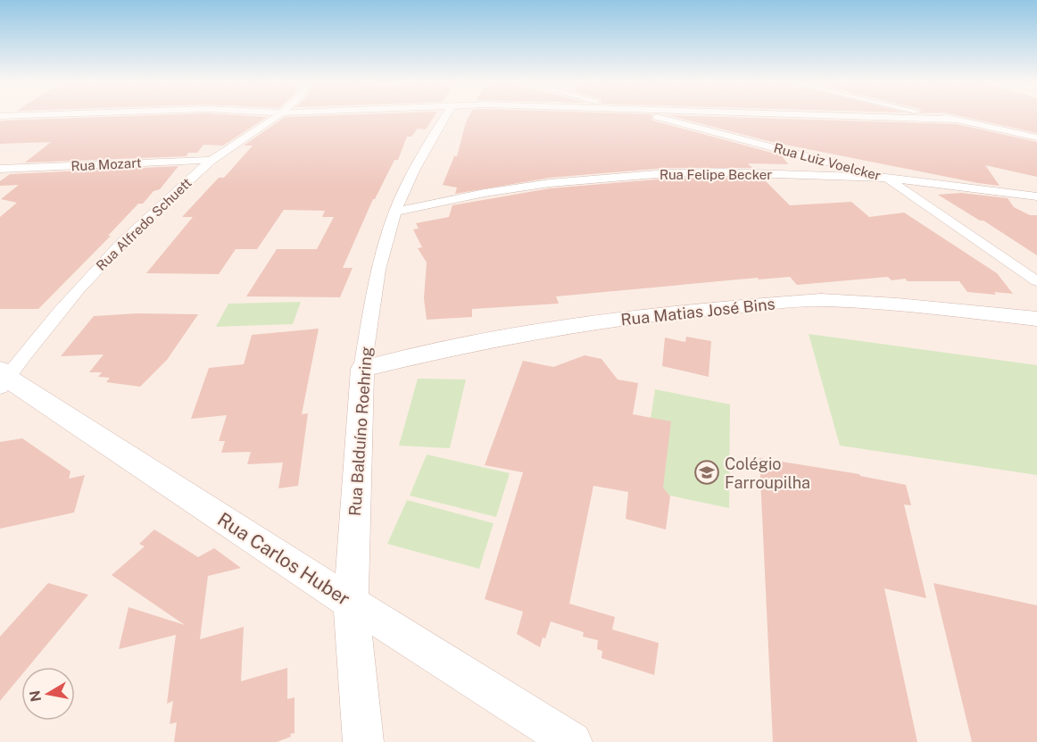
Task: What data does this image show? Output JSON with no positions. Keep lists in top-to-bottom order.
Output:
{
  "streets": {
    "main road": ["Rua Matias José Bins", "Rua Balduíno Roehring", "Rua Carlos Huber"],
    "street": [
      "Rua Luiz Voelcker",
      "Rua Mozart",
      "Rua Felipe Becker",
      "Rua Alfredo Schuett"
    ]
  },
  "crossings": [
    ["Rua Luiz Voelcker", "Rua Felipe Becker"],
    ["Rua Mozart", "Rua Alfredo Schuett"],
    ["Rua Felipe Becker", "Rua Balduíno Roehring"],
    ["Rua Alfredo Schuett", "Rua Carlos Huber"],
    ["Rua Matias José Bins", "Rua Balduíno Roehring"],
    ["Rua Balduíno Roehring", "Rua Carlos Huber"]
  ],
  "places": {
    "school or university": ["Colégio Farroupilha"]
  },
  "north": "left"
}
